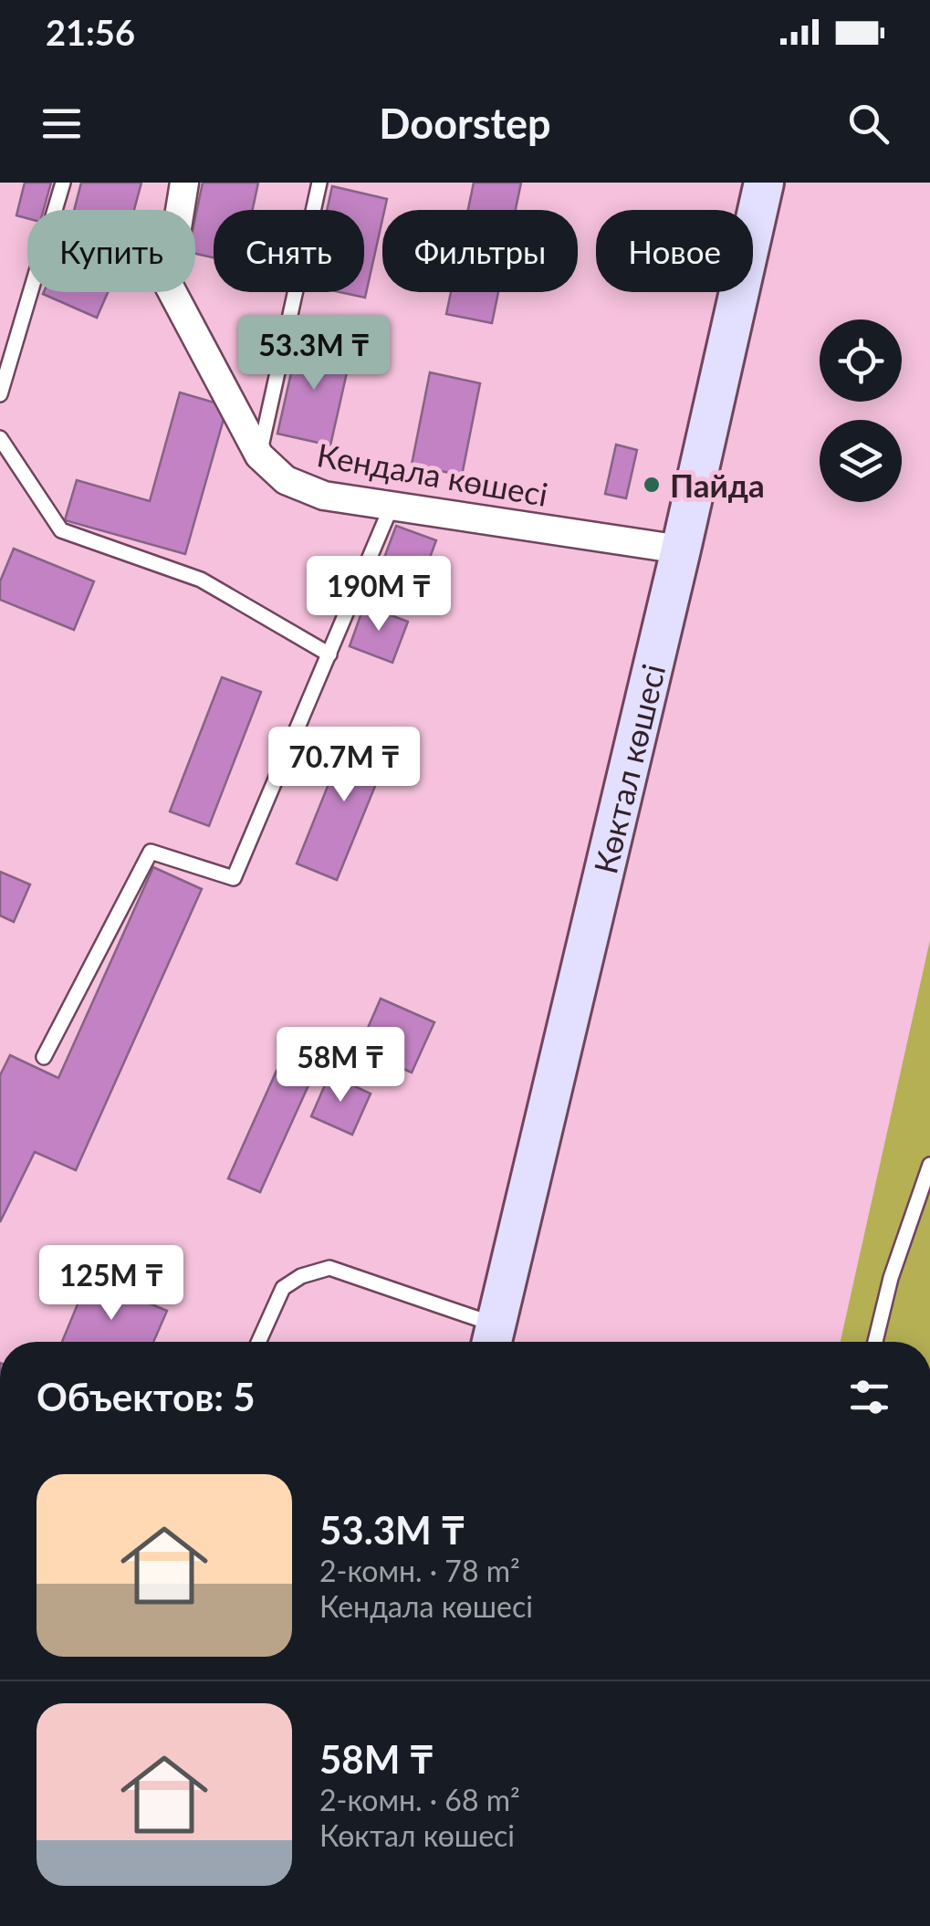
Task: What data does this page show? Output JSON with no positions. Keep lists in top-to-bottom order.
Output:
{
  "streets": {
    "street": ["Кендала көшесі", "Көктал көшесі"]
  },
  "crossings": [
    ["Кендала көшесі", "Көктал көшесі"]
  ],
  "places": ["Пайда"],
  "page": {
    "status": "21:56",
    "header": "Doorstep",
    "chip": [
      "Купить",
      "Снять",
      "Фильтры",
      "Новое"
    ],
    "price": [
      "53.3M ₸",
      "190M ₸",
      "70.7M ₸",
      "58M ₸",
      "125M ₸"
    ],
    "heading": "Объектов: 5",
    "list": [
      {
        "name": "53.3M ₸",
        "note": "2-комн. · 78 m² · Кендала көшесі"
      },
      {
        "name": "58M ₸",
        "note": "2-комн. · 68 m² · Көктал көшесі"
      }
    ]
  }
}
